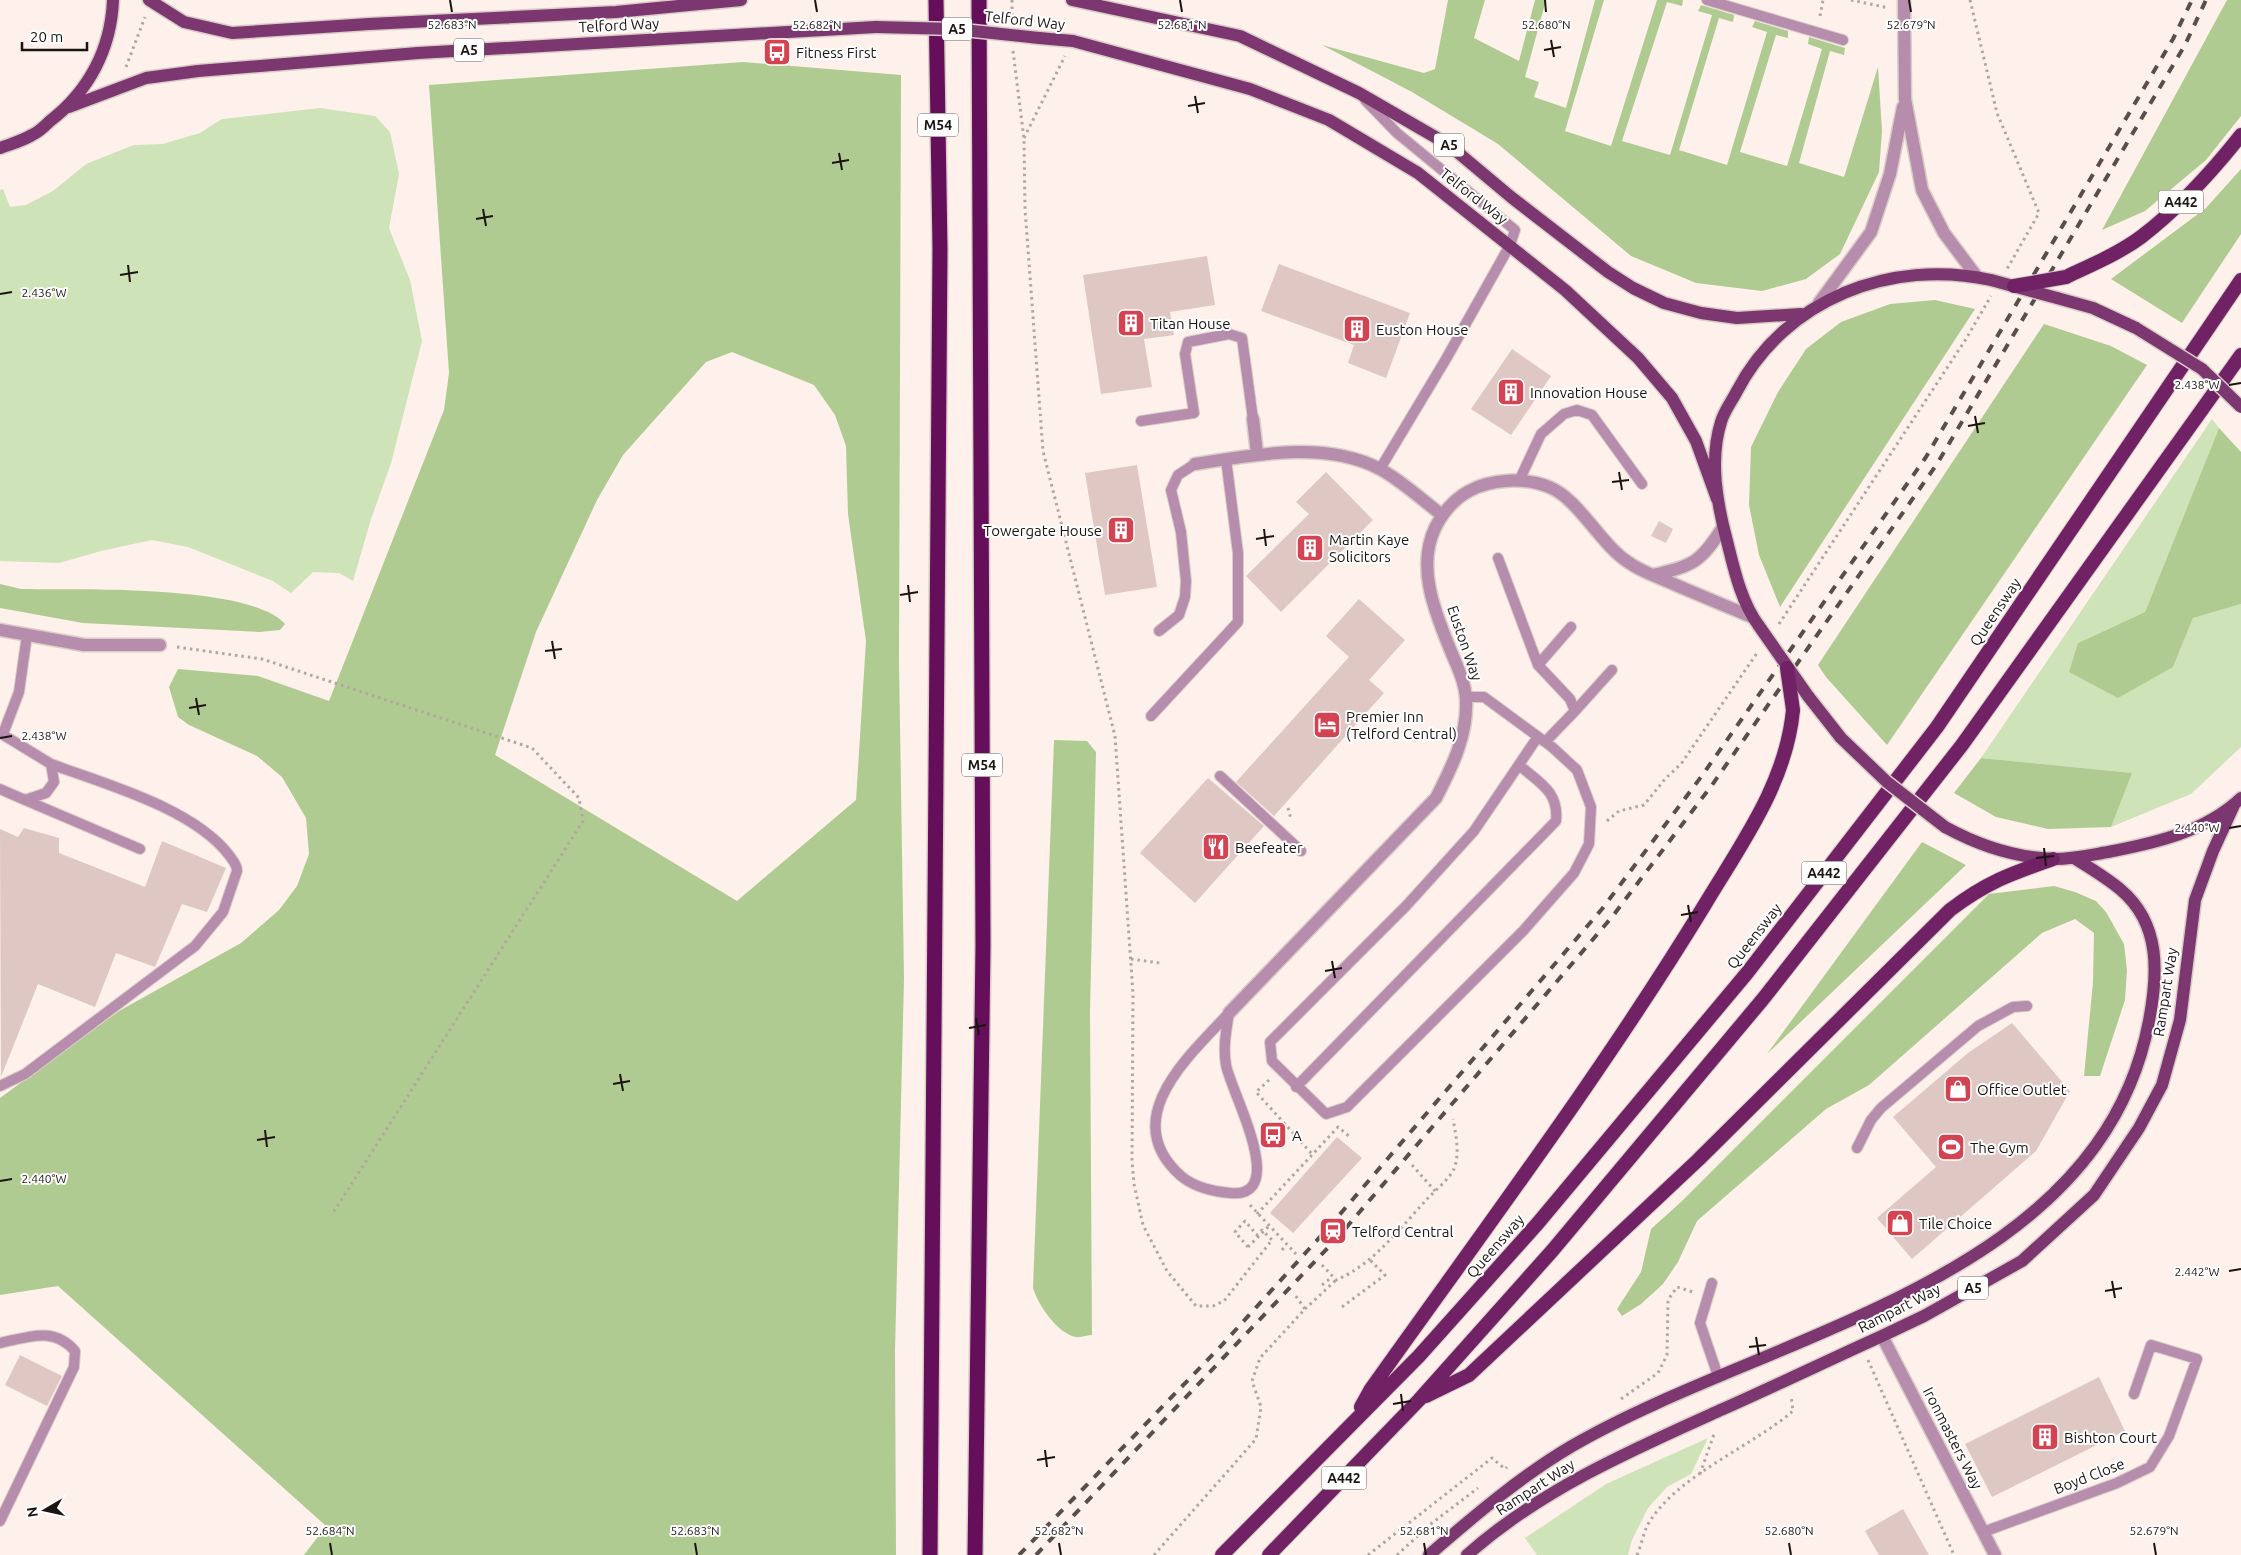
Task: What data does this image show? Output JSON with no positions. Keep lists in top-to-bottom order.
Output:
{
  "streets": {
    "highway": ["M54", "A442", "Queensway"],
    "main road": ["Telford Way", "A5", "Rampart Way"],
    "street": ["Euston Way", "Ironmasters Way"],
    "lane": ["Boyd Close"]
  },
  "crossings": [
    ["A442", "Queensway"],
    ["Rampart Way", "Ironmasters Way"],
    ["Ironmasters Way", "Boyd Close"]
  ],
  "places": {
    "bus stop": ["Fitness First", "A"],
    "building": [
      "Titan House",
      "Euston House",
      "Innovation House",
      "Towergate House",
      "Martin Kaye Solicitors",
      "Bishton Court"
    ],
    "hotel": ["Premier Inn (Telford Central)"],
    "restaurant": ["Beefeater"],
    "shop": ["Office Outlet", "Tile Choice"],
    "sports": ["The Gym"],
    "station": ["Telford Central"]
  },
  "scale_bar": "20 m",
  "north": "left",
  "coordinates": [
    "52.683°N",
    "52.682°N",
    "52.681°N",
    "52.680°N",
    "52.679°N",
    "2.436°W",
    "2.438°W",
    "2.440°W",
    "2.442°W",
    "52.684°N"
  ]
}
